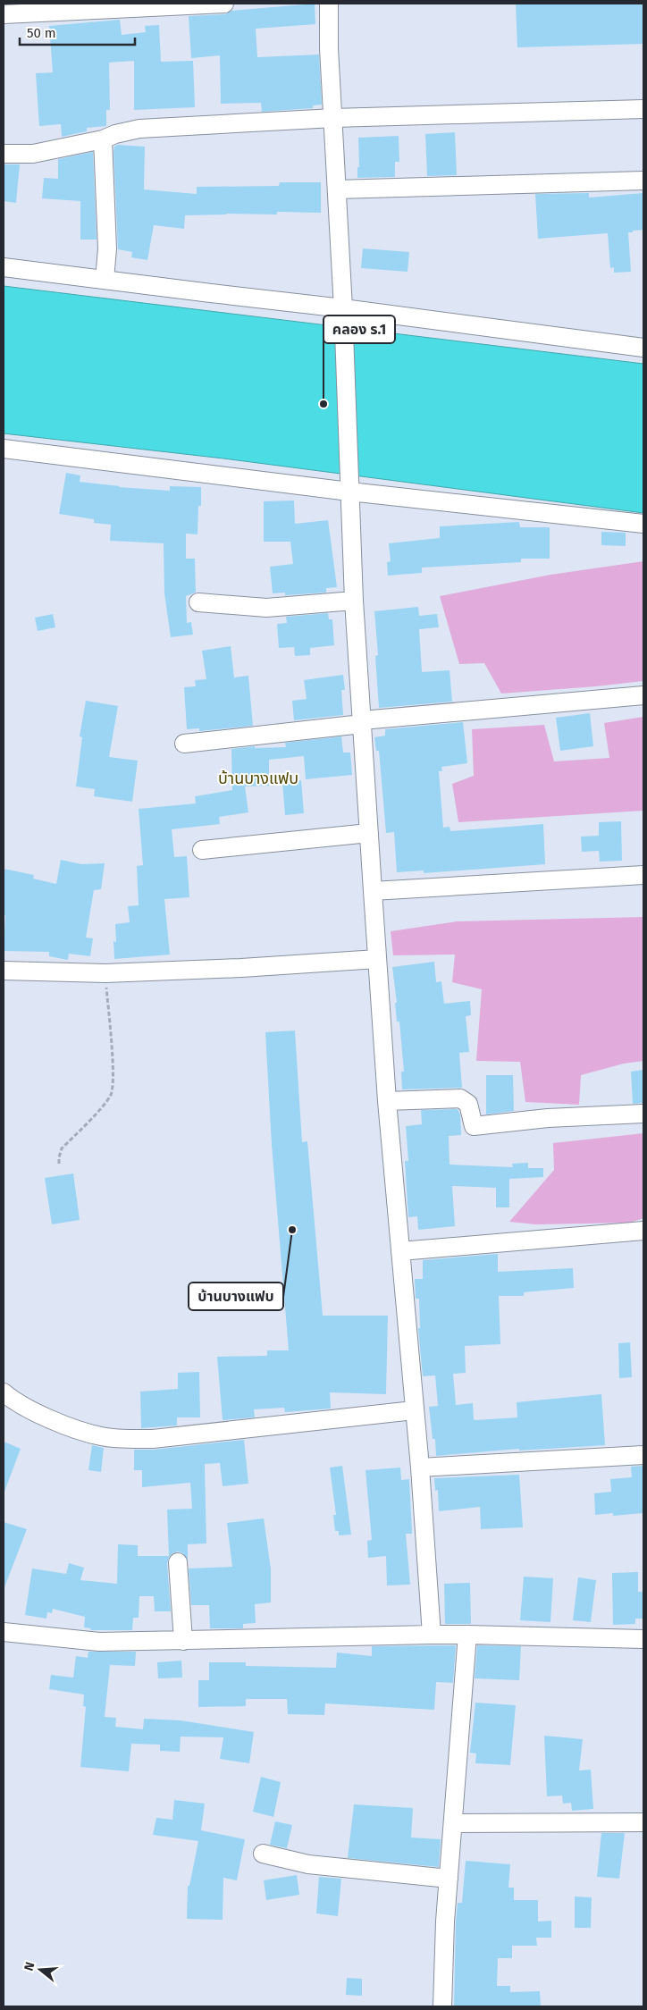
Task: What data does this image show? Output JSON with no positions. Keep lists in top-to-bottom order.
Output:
{
  "districts": ["บ้านบางแฟบ"],
  "places": ["คลอง ร.1", "บ้านบางแฟบ"],
  "scale_bar": "50 m",
  "north": "left"
}
